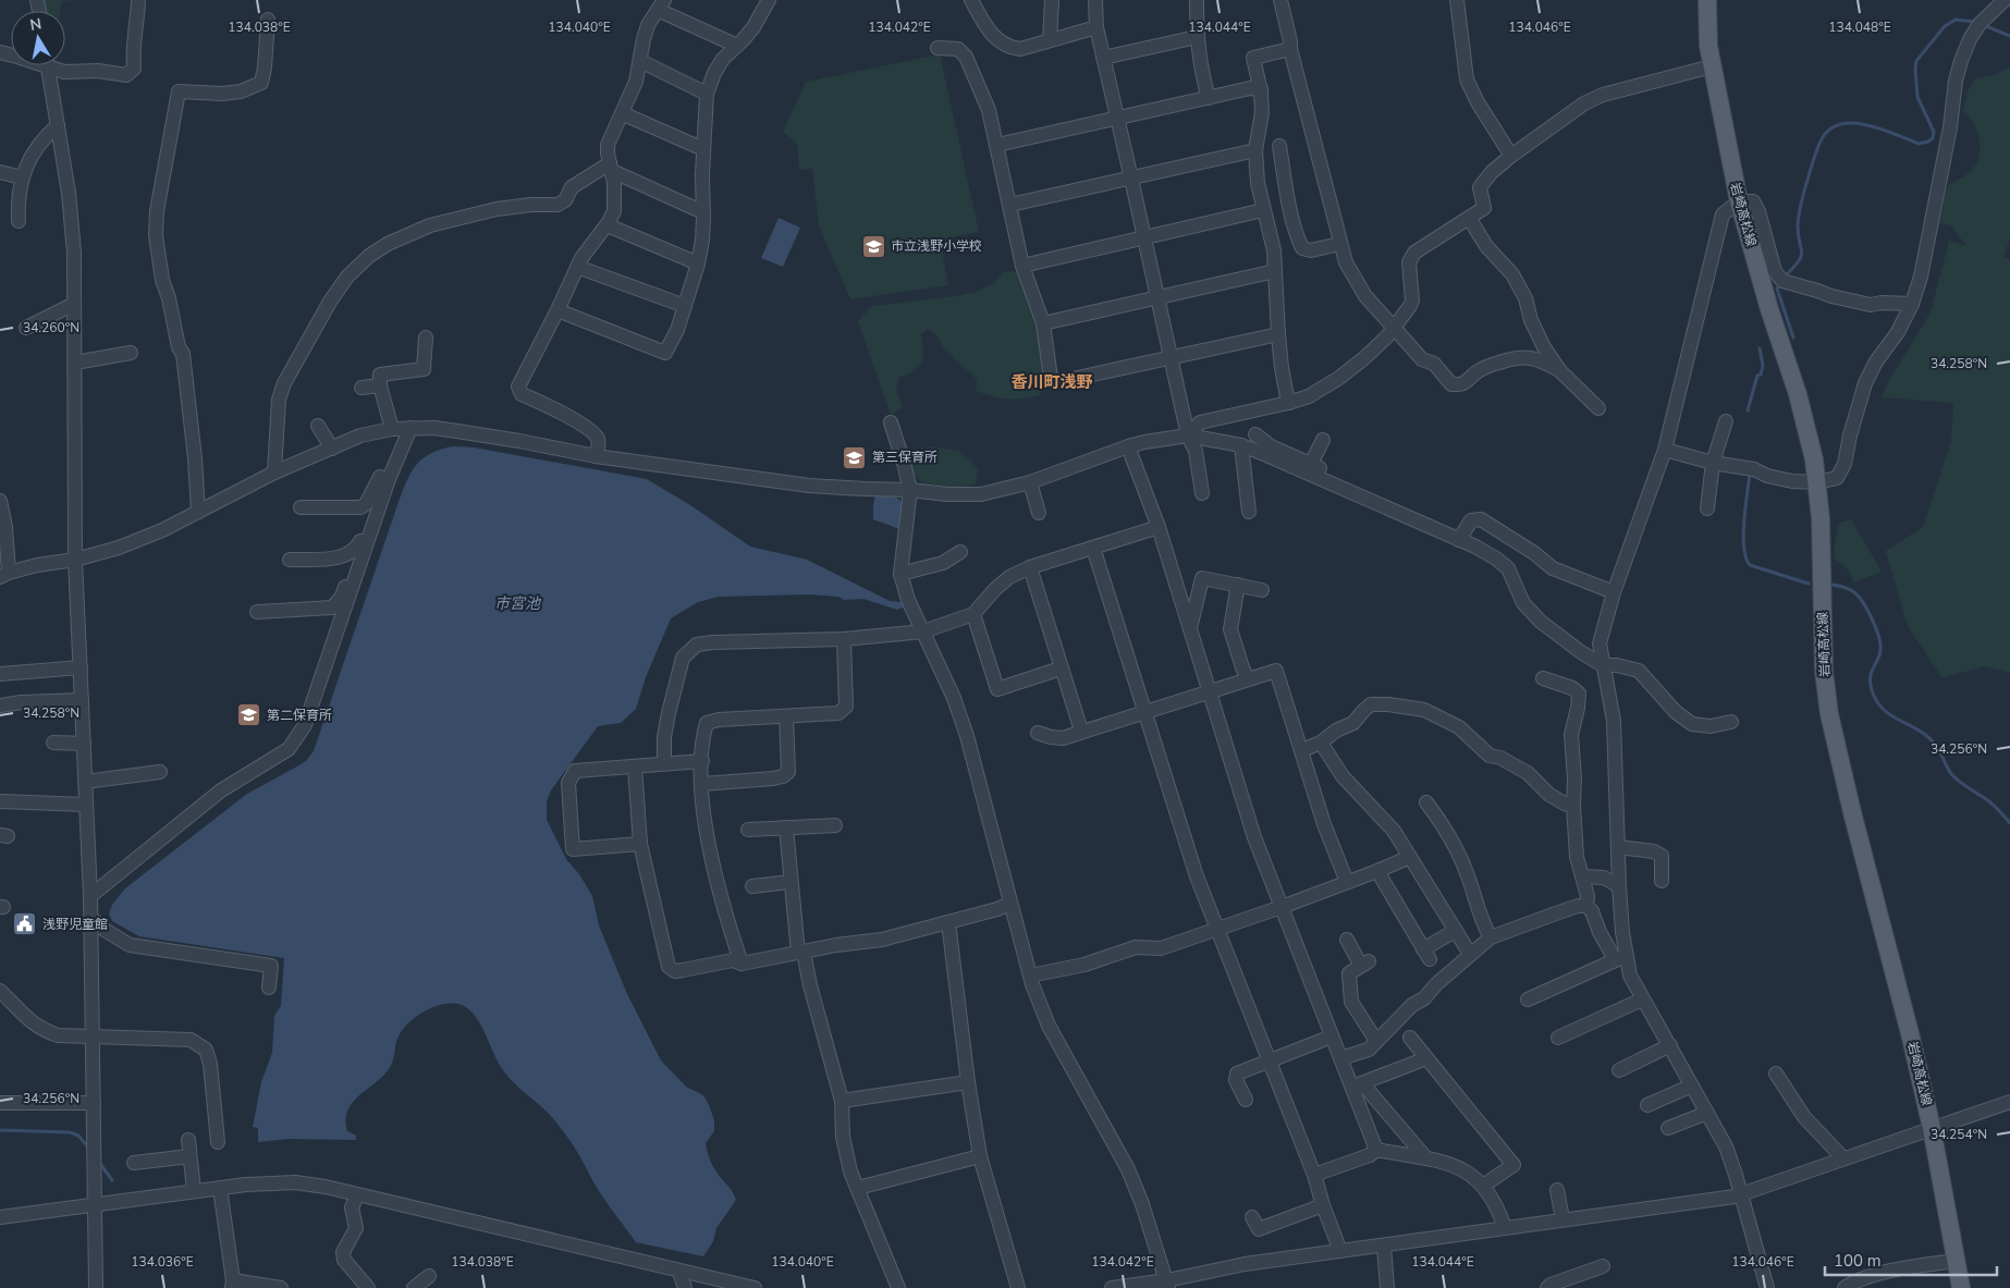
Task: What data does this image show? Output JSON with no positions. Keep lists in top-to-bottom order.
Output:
{
  "streets": {
    "main road": ["岩崎高松線"]
  },
  "districts": ["香川町浅野"],
  "water": ["市宮池"],
  "places": {
    "school or university": ["市立浅野小学校", "第三保育所", "第二保育所"],
    "public building": ["浅野児童館"]
  },
  "scale_bar": "100 m",
  "north": "top",
  "coordinates": [
    "134.038°E",
    "134.040°E",
    "134.042°E",
    "134.044°E",
    "134.046°E",
    "134.048°E",
    "34.260°N",
    "34.258°N",
    "34.256°N",
    "34.254°N",
    "134.036°E"
  ]
}
